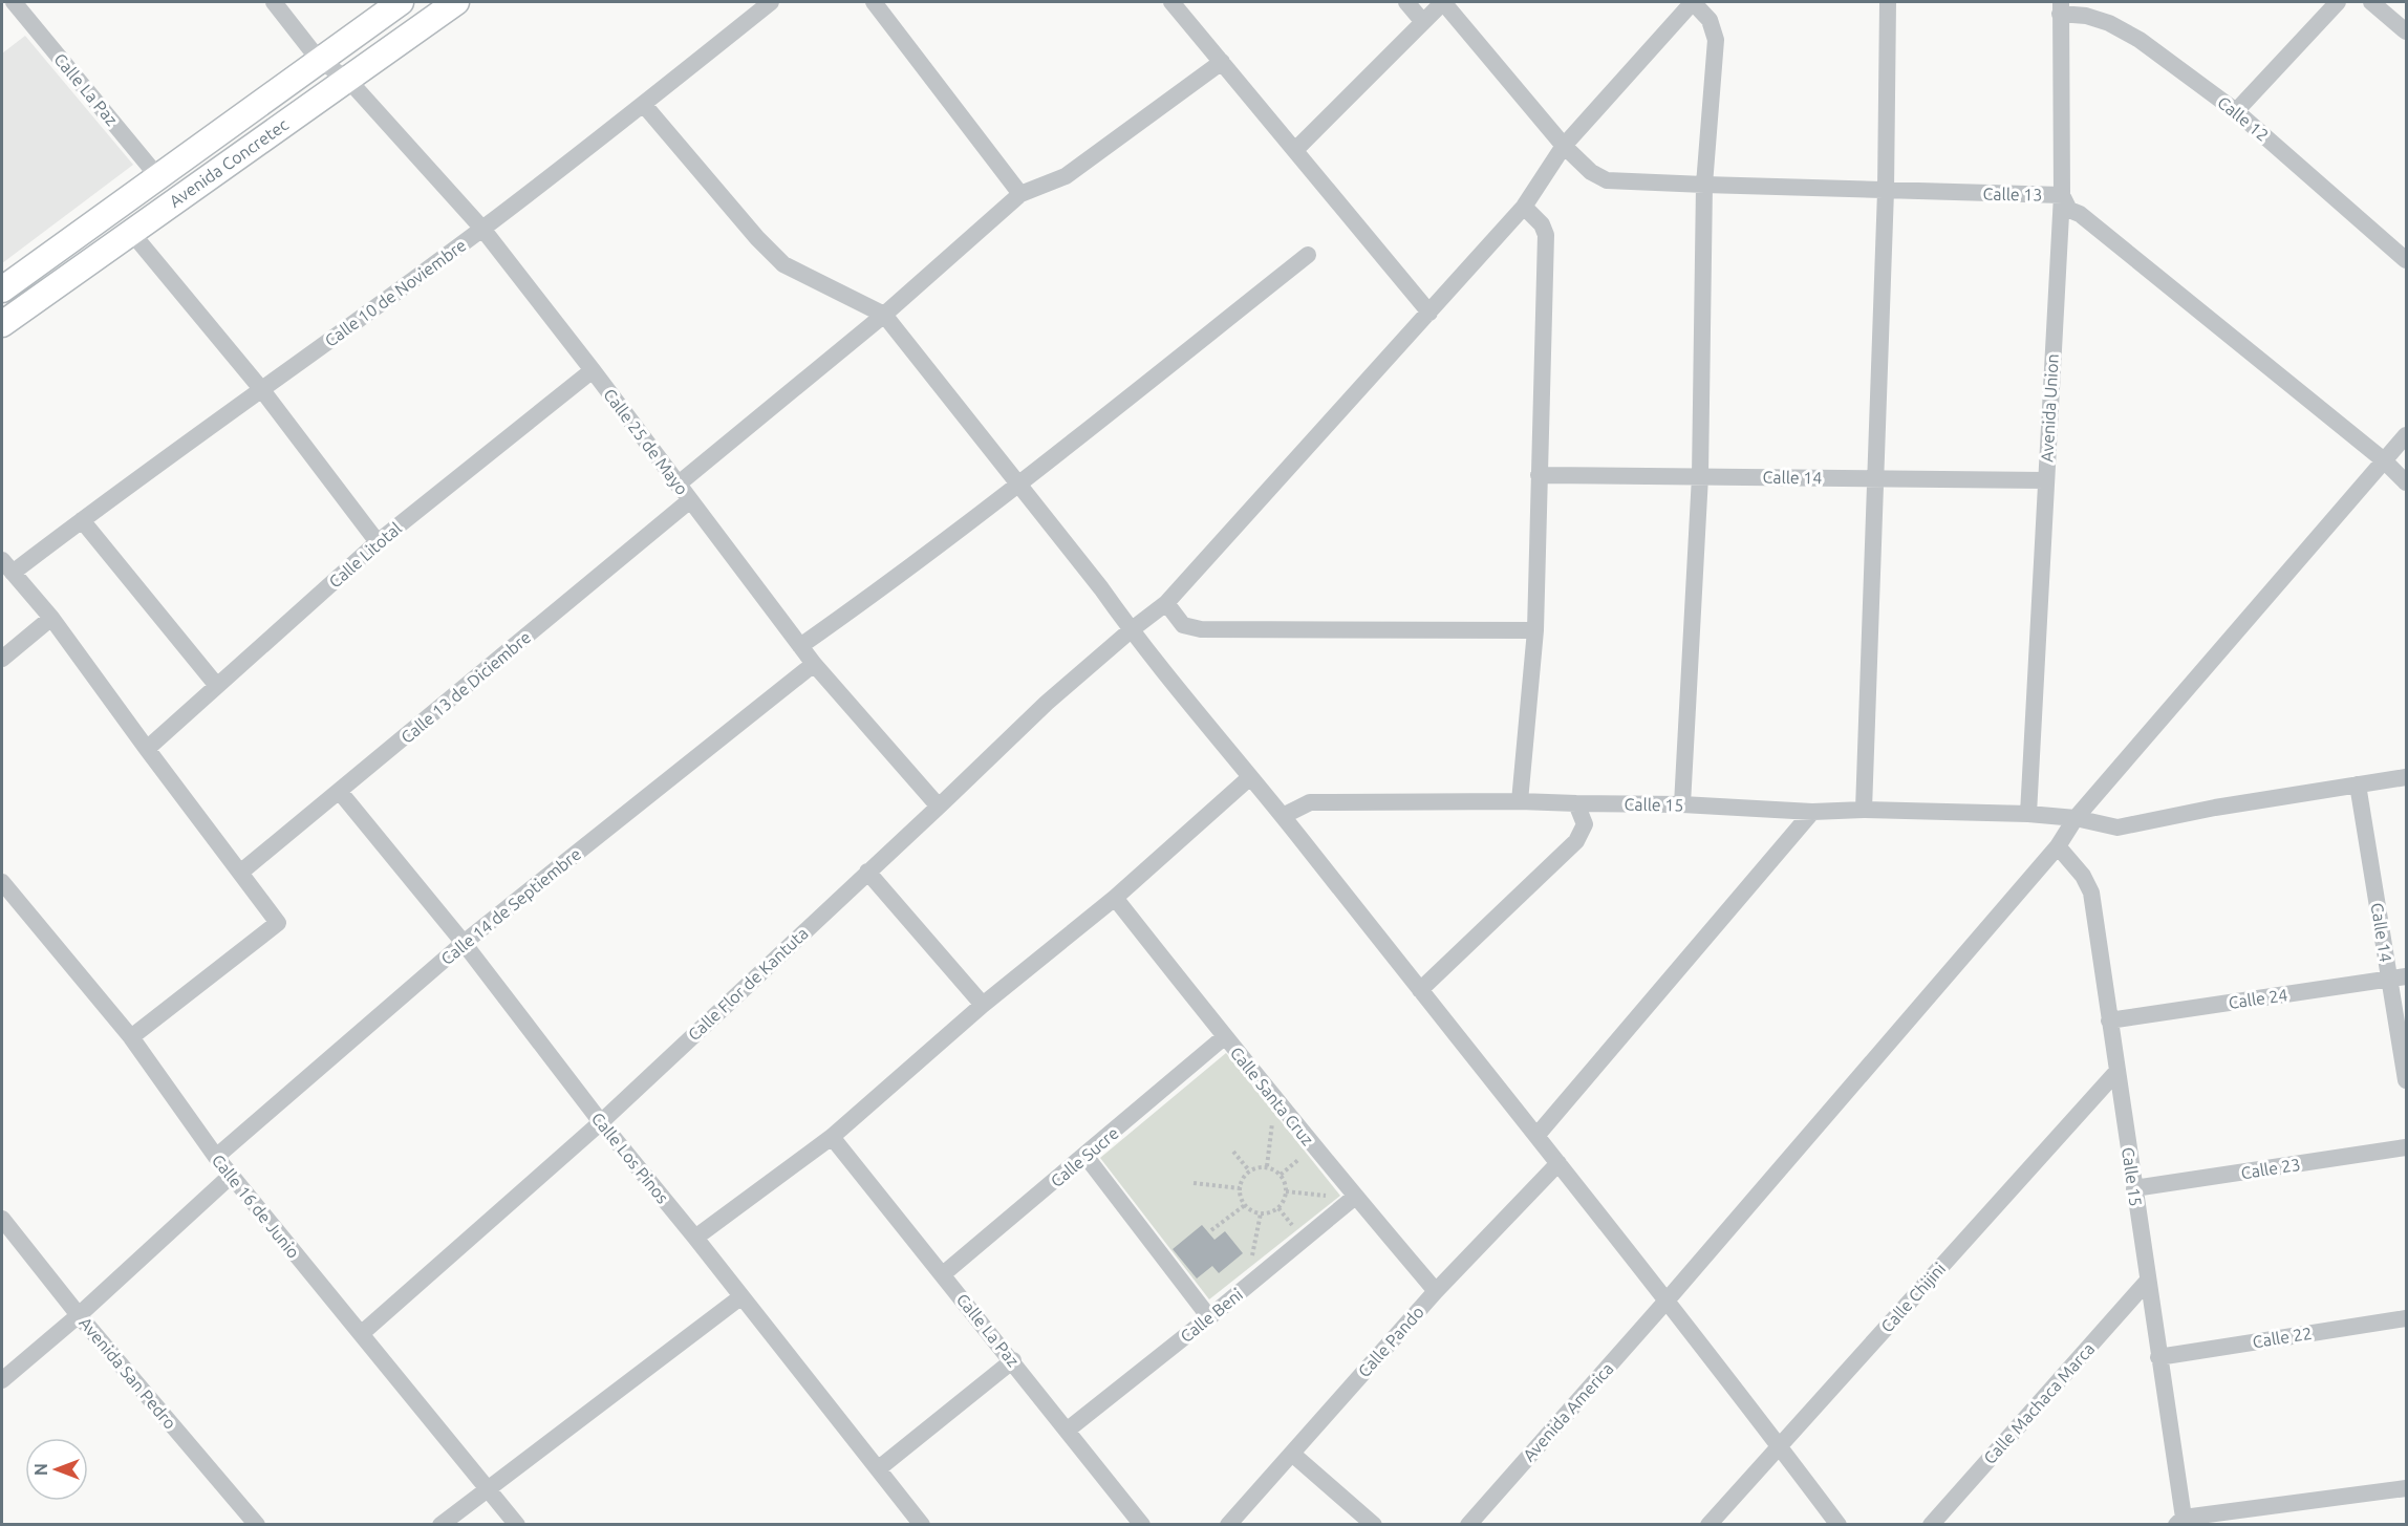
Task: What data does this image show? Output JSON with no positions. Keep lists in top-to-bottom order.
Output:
{
  "streets": {
    "street": [
      "Calle La Paz",
      "Calle 12",
      "Avenida Concretec",
      "Calle 13",
      "Calle 10 de Noviembre",
      "Avenida Union",
      "Calle 25 de Mayo",
      "Calle 14",
      "Calle Litotal",
      "Calle 13 de Diciembre",
      "Calle 15",
      "Calle 14 de Septiembre",
      "Calle Flor de Kantuta",
      "Calle 24",
      "Calle Santa Cruz",
      "Calle Sucre",
      "Calle Los Pinos",
      "Calle 23",
      "Calle 16 de Junio",
      "Calle Chijini",
      "Calle Beni",
      "Calle 22",
      "Calle Pando",
      "Avenida San Pedro",
      "Calle Machaca Marca",
      "Avenida America"
    ]
  },
  "crossings": [
    ["Calle La Paz", "Avenida Concretec"],
    ["Calle La Paz", "Calle Sucre"],
    ["Calle La Paz", "Calle Beni"],
    ["Calle 12", "Avenida Union"],
    ["Avenida Concretec", "Calle 25 de Mayo"],
    ["Calle 13", "Avenida Union"],
    ["Calle 13", "Calle Flor de Kantuta"],
    ["Calle 13", "Avenida America"],
    ["Calle 10 de Noviembre", "Calle 25 de Mayo"],
    ["Avenida Union", "Calle 14"],
    ["Avenida Union", "Calle 15"],
    ["Calle 25 de Mayo", "Calle Litotal"],
    ["Calle 25 de Mayo", "Calle 13 de Diciembre"],
    ["Calle 25 de Mayo", "Calle 14 de Septiembre"],
    ["Calle 25 de Mayo", "Calle Flor de Kantuta"],
    ["Calle 14", "Calle 24"],
    ["Calle 13 de Diciembre", "Calle Los Pinos"],
    ["Calle 15", "Calle 24"],
    ["Calle 15", "Calle 23"],
    ["Calle 15", "Calle Chijini"],
    ["Calle 15", "Calle 22"],
    ["Calle 15", "Calle Machaca Marca"],
    ["Calle 15", "Avenida America"],
    ["Calle 14 de Septiembre", "Calle Los Pinos"],
    ["Calle 14 de Septiembre", "Calle 16 de Junio"],
    ["Calle Flor de Kantuta", "Calle Los Pinos"],
    ["Calle Flor de Kantuta", "Calle 16 de Junio"],
    ["Calle Santa Cruz", "Calle Sucre"],
    ["Calle Santa Cruz", "Calle Beni"],
    ["Calle Santa Cruz", "Calle Pando"]
  ],
  "north": "left"
}
